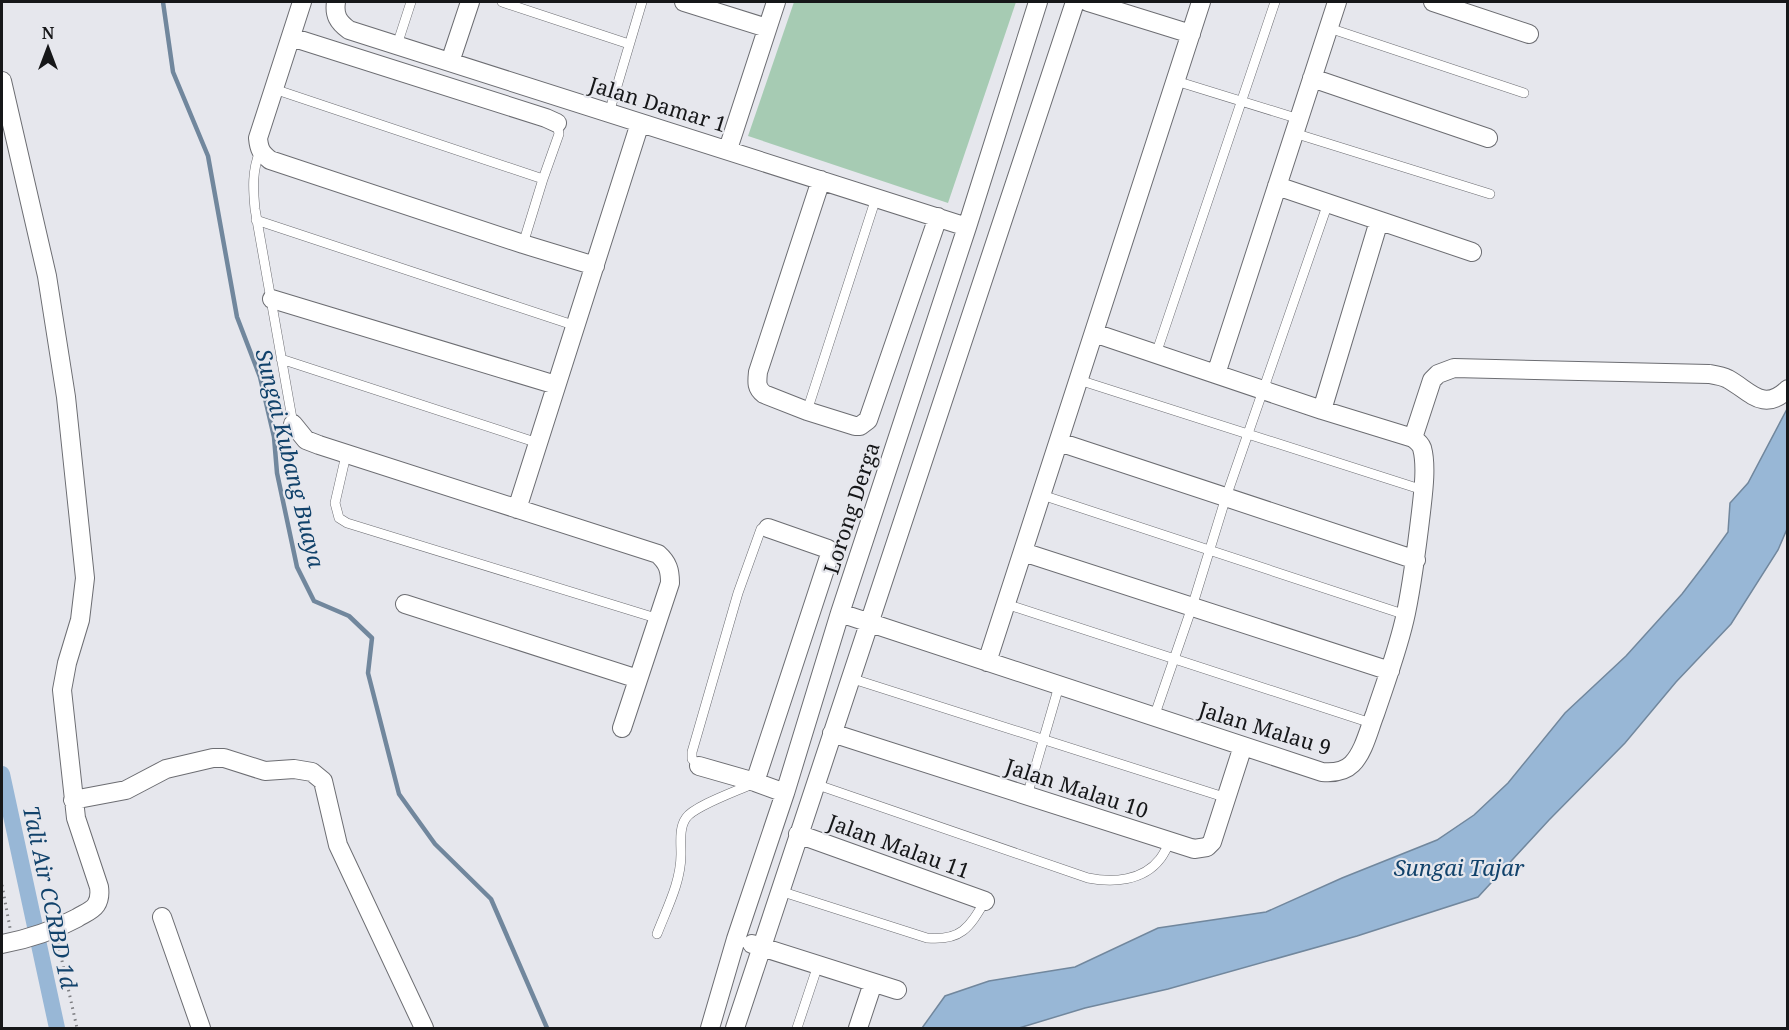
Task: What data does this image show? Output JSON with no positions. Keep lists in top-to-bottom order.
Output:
{
  "streets": {
    "street": [
      "Jalan Damar 1",
      "Lorong Derga",
      "Jalan Malau 9",
      "Jalan Malau 10",
      "Jalan Malau 11"
    ]
  },
  "crossings": [
    ["Jalan Damar 1", "Lorong Derga"],
    ["Lorong Derga", "Jalan Malau 9"],
    ["Jalan Malau 9", "Jalan Malau 10"]
  ],
  "water": ["Sungai Kubang Buaya", "Sungai Tajar", "Tali Air CCRBD 1d"],
  "north": "top"
}
